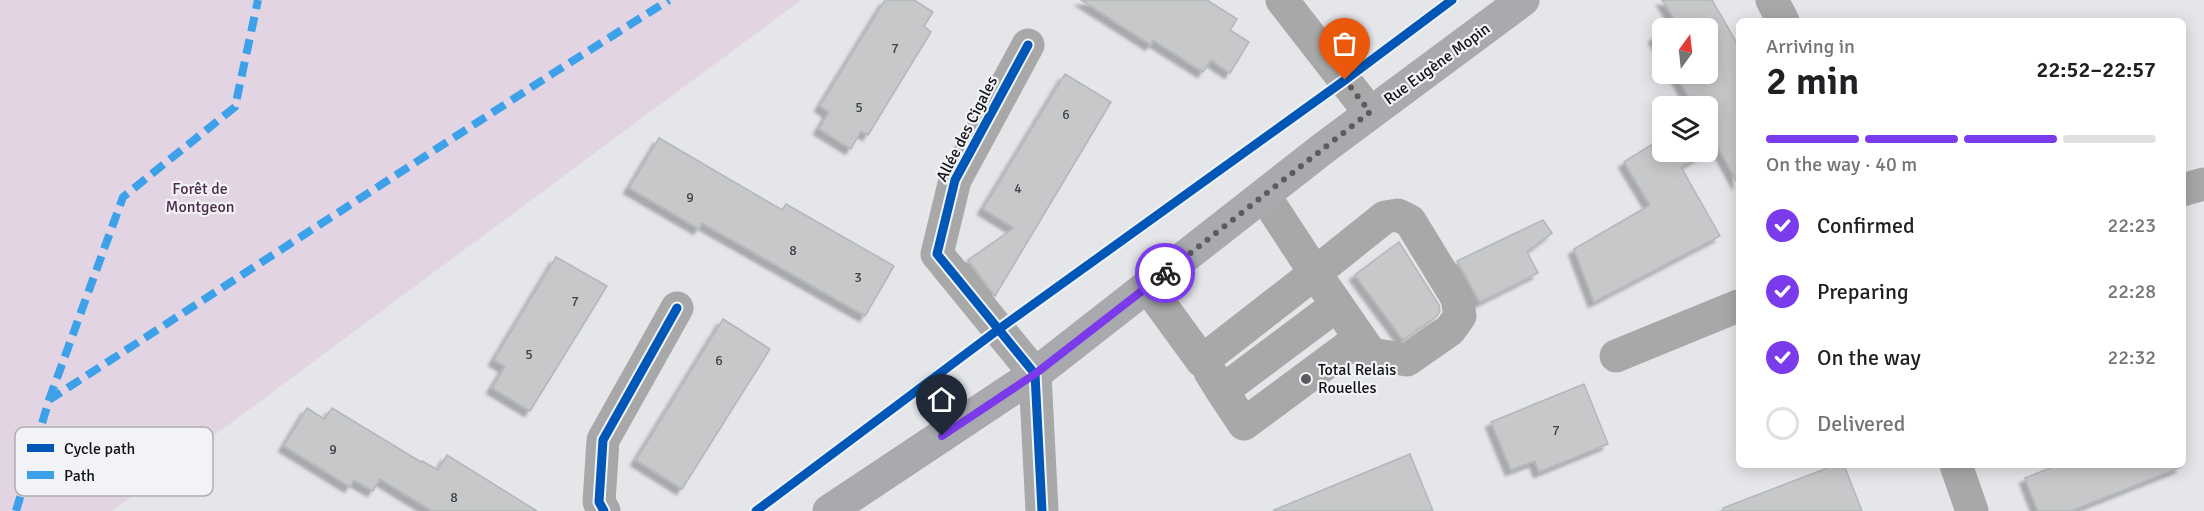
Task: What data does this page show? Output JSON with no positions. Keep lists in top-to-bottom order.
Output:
{
  "streets": {
    "main road": ["Rue Eugène Mopin"],
    "street": ["Allée des Cigales"]
  },
  "crossings": [
    ["Rue Eugène Mopin", "Allée des Cigales"]
  ],
  "parks": ["Forêt de Montgeon"],
  "places": ["Total Relais Rouelles"],
  "house_numbers": [
    "7",
    "5",
    "6",
    "4",
    "9",
    "8",
    "3",
    "7",
    "5",
    "6",
    "7",
    "9",
    "8"
  ],
  "legend": ["Cycle path", "Path"],
  "north": "top",
  "page": {
    "heading": ["2 min", "Arriving in", "22:52–22:57"],
    "bar": "On the way · 40 m",
    "list": [
      ["Confirmed", "22:23"],
      ["Preparing", "22:28"],
      ["On the way", "22:32"],
      "Delivered"
    ]
  }
}
